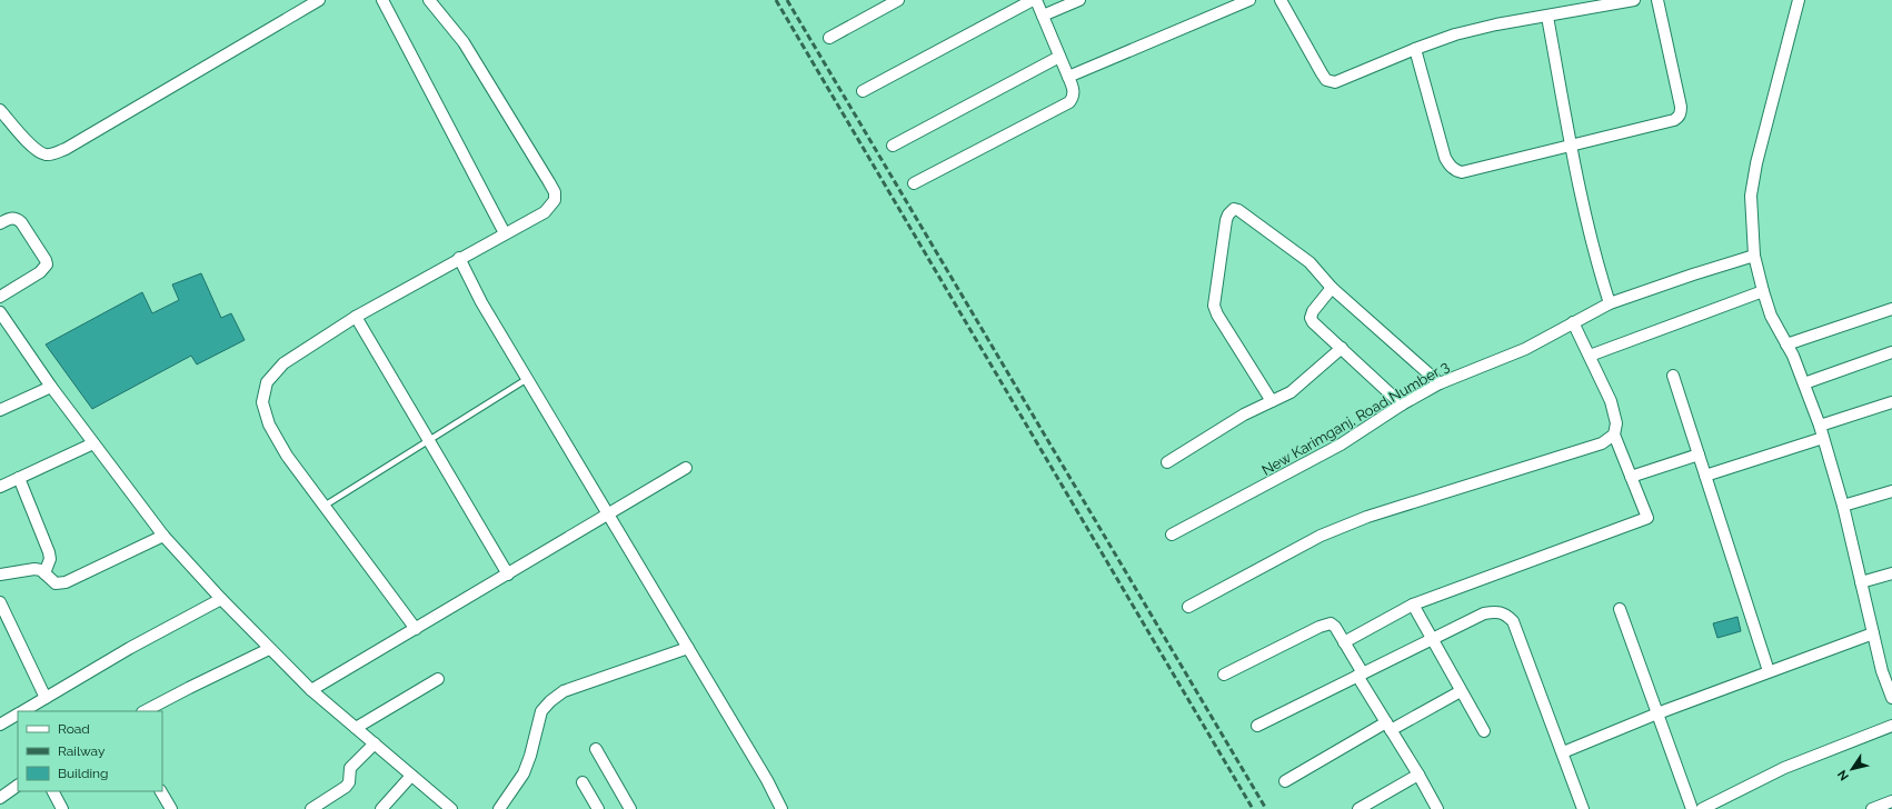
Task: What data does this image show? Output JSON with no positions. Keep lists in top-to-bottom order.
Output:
{
  "streets": {
    "street": ["New Karimganj, Road Number 3"]
  },
  "legend": ["Road", "Railway", "Building"],
  "north": "bottom left"
}
